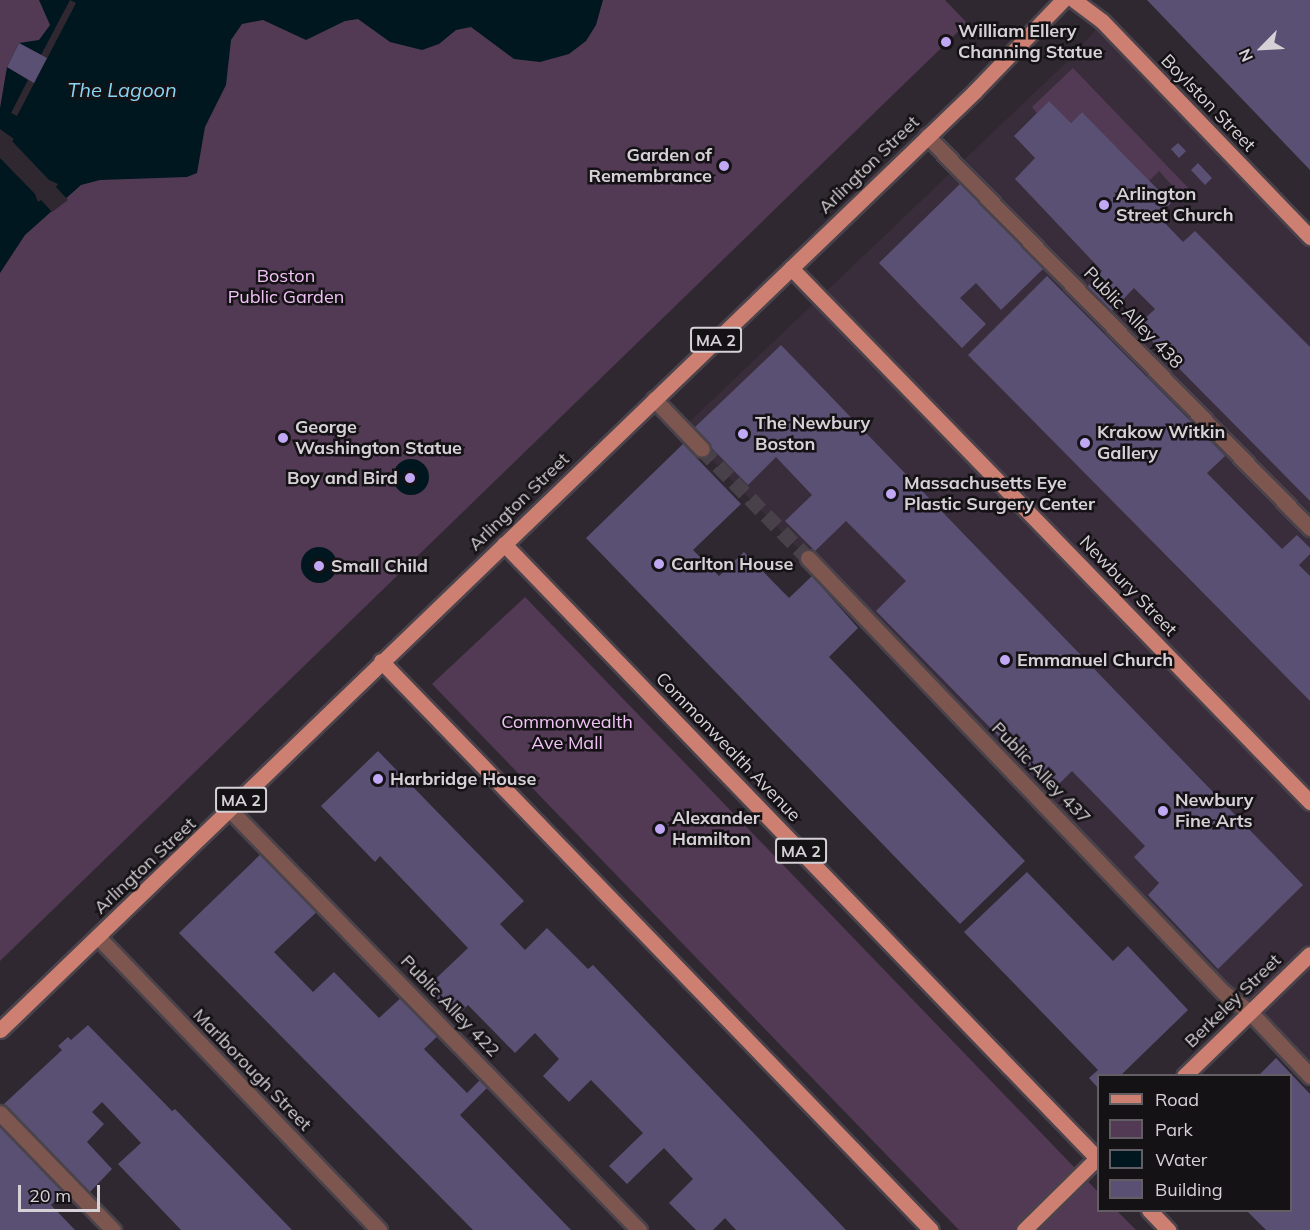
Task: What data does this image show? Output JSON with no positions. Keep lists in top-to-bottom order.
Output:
{
  "streets": {
    "main road": [
      "Boylston Street",
      "Arlington Street",
      "MA 2",
      "Newbury Street",
      "Commonwealth Avenue",
      "Berkeley Street"
    ],
    "street": [
      "Public Alley 438",
      "Public Alley 437",
      "Public Alley 422",
      "Marlborough Street"
    ]
  },
  "crossings": [
    ["Arlington Street", "Public Alley 438"],
    ["Arlington Street", "Newbury Street"],
    ["Arlington Street", "Commonwealth Avenue"],
    ["Arlington Street", "Public Alley 422"],
    ["Arlington Street", "Marlborough Street"],
    ["Public Alley 437", "Berkeley Street"]
  ],
  "water": ["The Lagoon"],
  "parks": ["Boston Public Garden", "Commonwealth Ave Mall"],
  "places": [
    "William Ellery Channing Statue",
    "Garden of Remembrance",
    "Arlington Street Church",
    "The Newbury Boston",
    "George Washington Statue",
    "Krakow Witkin Gallery",
    "Boy and Bird",
    "Massachusetts Eye Plastic Surgery Center",
    "Carlton House",
    "Small Child",
    "Emmanuel Church",
    "Harbridge House",
    "Newbury Fine Arts",
    "Alexander Hamilton"
  ],
  "legend": [
    "Road",
    "Park",
    "Water",
    "Building"
  ],
  "scale_bar": "20 m",
  "north": "bottom left"
}
